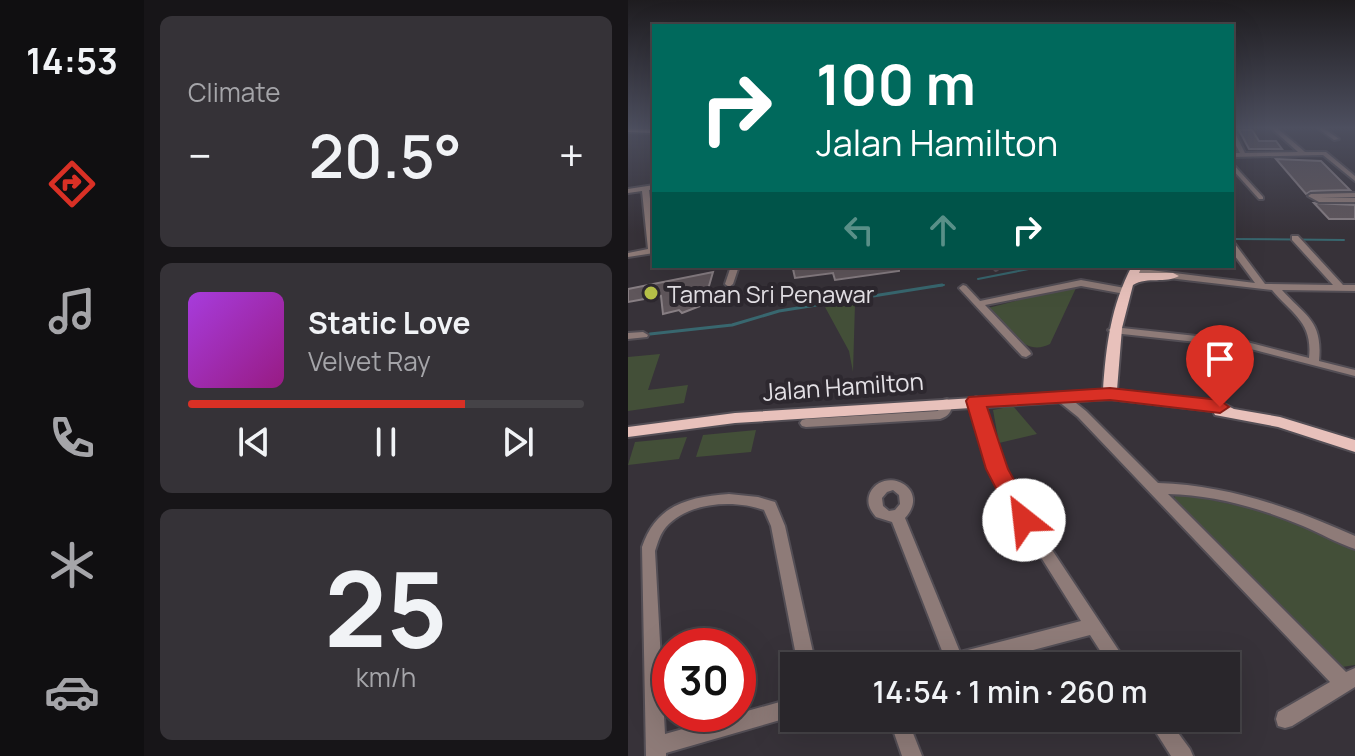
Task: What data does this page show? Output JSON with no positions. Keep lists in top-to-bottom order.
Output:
{
  "streets": {
    "main road": ["Jalan Hamilton"]
  },
  "places": ["Taman Sri Penawar"],
  "page": {
    "tabs": "14:53",
    "tile": [
      "Climate",
      ["25", "km/h"]
    ],
    "turn": ["100 m", "Jalan Hamilton"],
    "heat": ["−", "20.5°", "+"],
    "song": ["Static Love", "Velvet Ray"],
    "limit": "30",
    "trip": "14:54 · 1 min · 260 m"
  }
}
